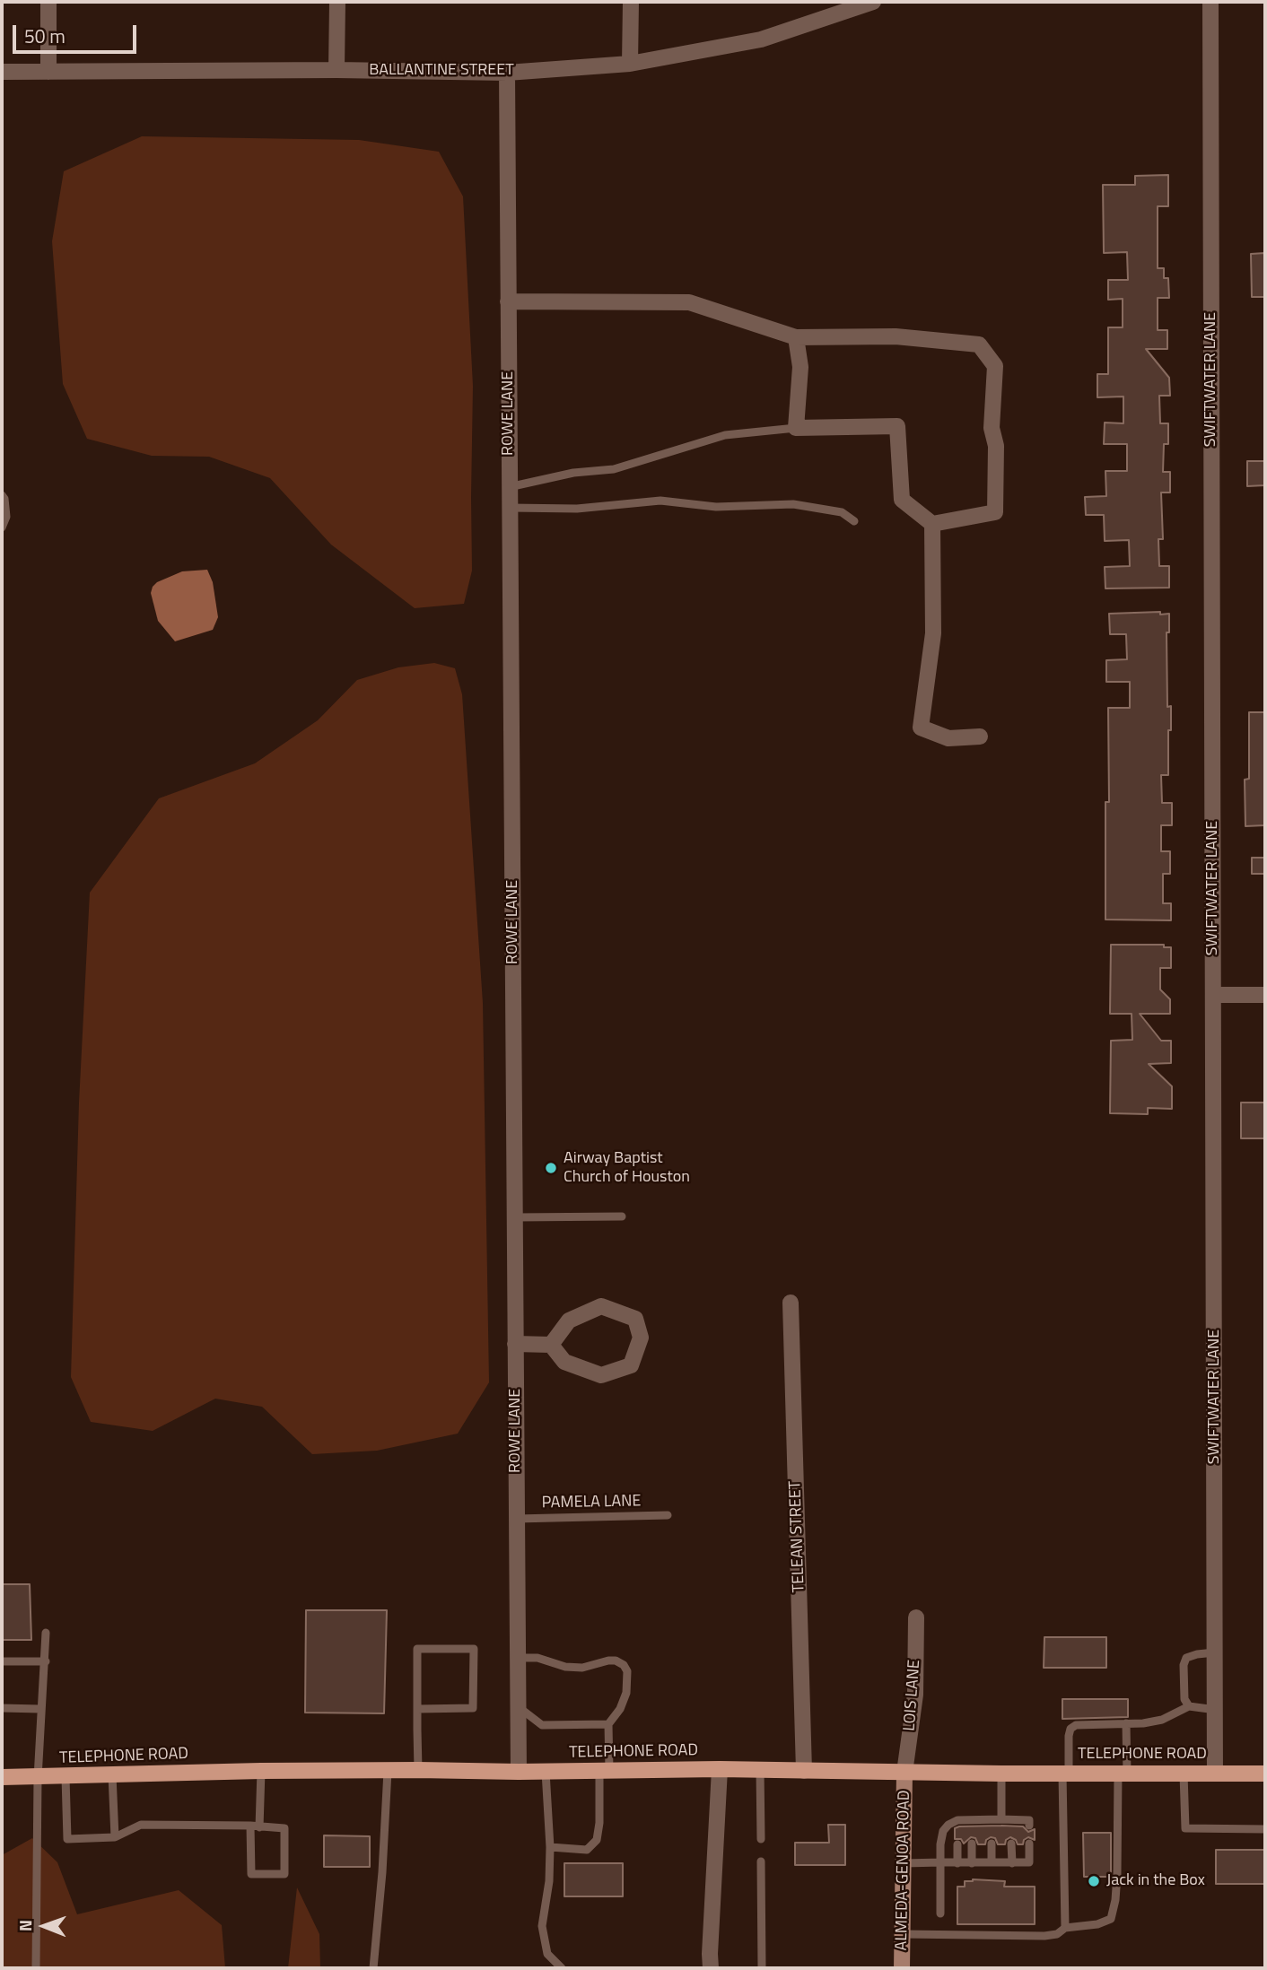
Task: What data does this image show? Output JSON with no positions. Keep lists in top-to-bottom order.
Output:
{
  "streets": {
    "main road": ["TELEPHONE ROAD", "ALMEDA-GENOA ROAD"],
    "street": [
      "BALLANTINE STREET",
      "SWIFTWATER LANE",
      "ROWE LANE",
      "TELEAN STREET",
      "LOIS LANE"
    ],
    "lane": ["PAMELA LANE"]
  },
  "crossings": [
    ["BALLANTINE STREET", "ROWE LANE"],
    ["SWIFTWATER LANE", "TELEPHONE ROAD"],
    ["ROWE LANE", "PAMELA LANE"],
    ["ROWE LANE", "TELEPHONE ROAD"],
    ["TELEAN STREET", "TELEPHONE ROAD"],
    ["LOIS LANE", "TELEPHONE ROAD"],
    ["LOIS LANE", "ALMEDA-GENOA ROAD"],
    ["TELEPHONE ROAD", "ALMEDA-GENOA ROAD"]
  ],
  "places": ["Airway Baptist Church of Houston", "Jack in the Box"],
  "scale_bar": "50 m",
  "north": "left"
}
